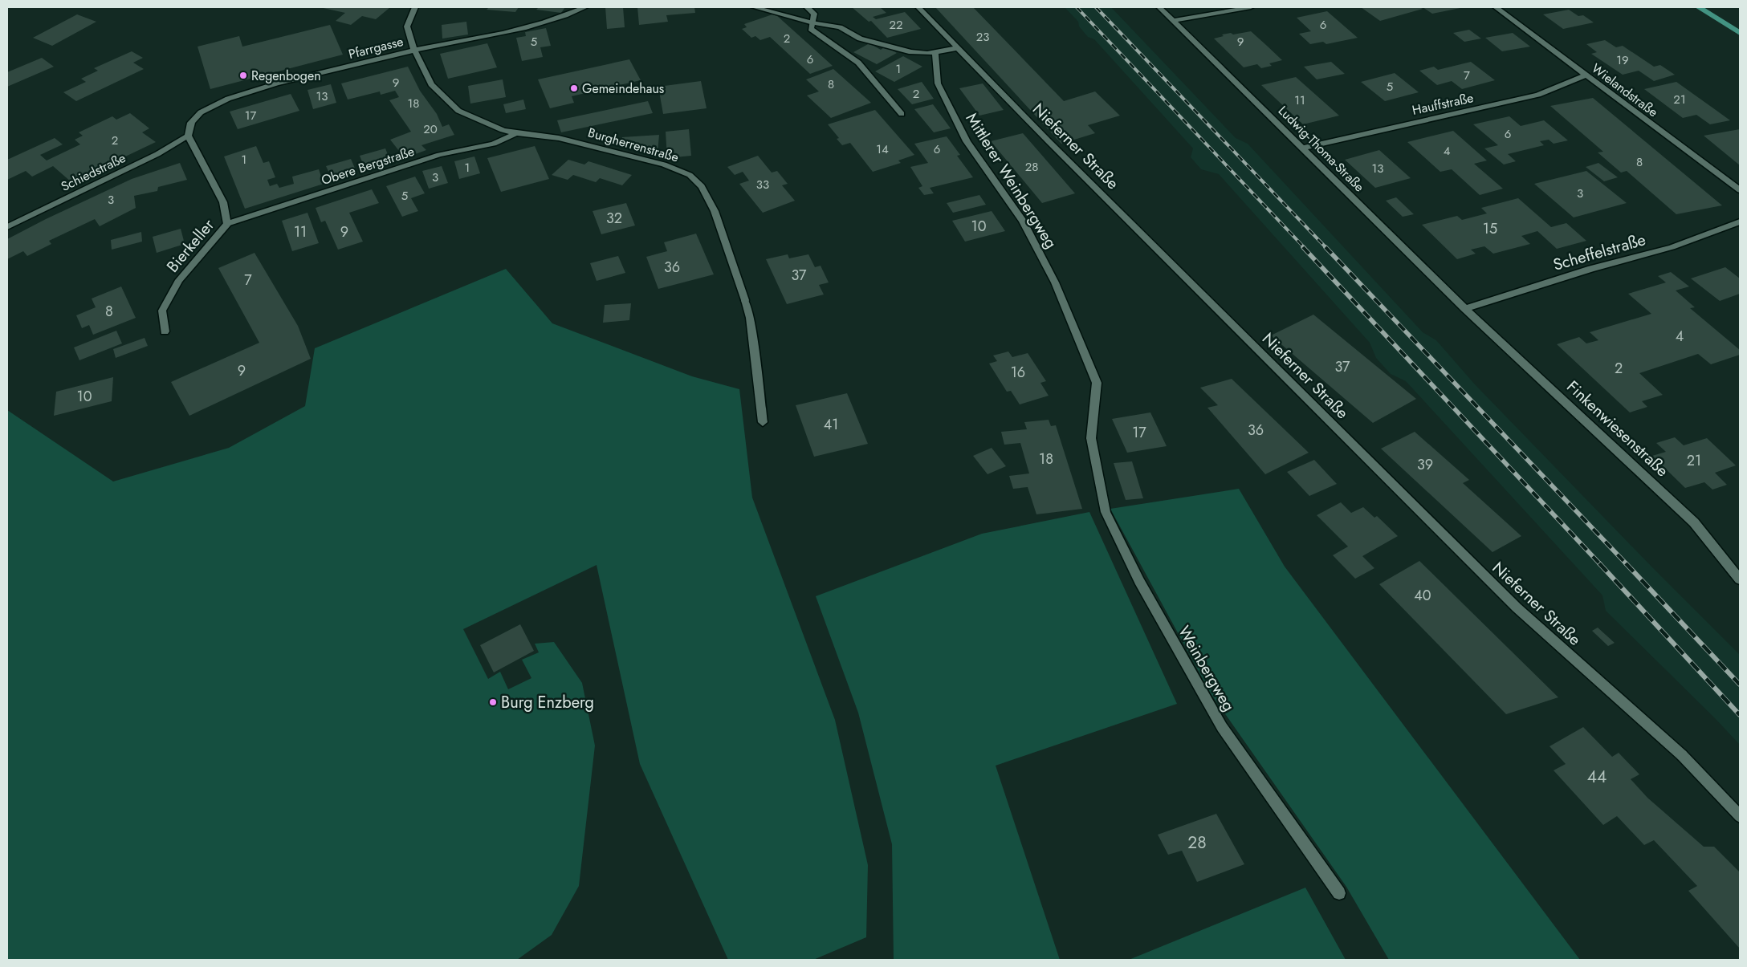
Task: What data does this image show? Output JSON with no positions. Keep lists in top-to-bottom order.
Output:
{
  "streets": {
    "street": [
      "Pfarrgasse",
      "Wielandstraße",
      "Hauffstraße",
      "Burgherrenstraße",
      "Nieferner Straße",
      "Ludwig-Thoma-Straße",
      "Obere Bergstraße",
      "Schiedstraße",
      "Mittlerer Weinbergweg",
      "Bierkeller",
      "Scheffelstraße",
      "Finkenwiesenstraße",
      "Weinbergweg"
    ]
  },
  "crossings": [
    ["Pfarrgasse", "Burgherrenstraße"],
    ["Pfarrgasse", "Schiedstraße"],
    ["Pfarrgasse", "Bierkeller"],
    ["Wielandstraße", "Hauffstraße"],
    ["Hauffstraße", "Ludwig-Thoma-Straße"],
    ["Burgherrenstraße", "Obere Bergstraße"],
    ["Ludwig-Thoma-Straße", "Scheffelstraße"],
    ["Ludwig-Thoma-Straße", "Finkenwiesenstraße"],
    ["Obere Bergstraße", "Bierkeller"],
    ["Schiedstraße", "Bierkeller"],
    ["Mittlerer Weinbergweg", "Weinbergweg"],
    ["Scheffelstraße", "Finkenwiesenstraße"]
  ],
  "places": ["Regenbogen", "Gemeindehaus", "Burg Enzberg"],
  "house_numbers": [
    "22",
    "6",
    "23",
    "2",
    "5",
    "9",
    "6",
    "19",
    "1",
    "7",
    "9",
    "8",
    "5",
    "2",
    "13",
    "21",
    "11",
    "18",
    "17",
    "20",
    "6",
    "2",
    "14",
    "6",
    "4",
    "1",
    "8",
    "28",
    "1",
    "13",
    "3",
    "33",
    "3",
    "5",
    "3",
    "32",
    "10",
    "15",
    "11",
    "9",
    "36",
    "37",
    "7",
    "8",
    "4",
    "37",
    "2",
    "9",
    "16",
    "10",
    "41",
    "36",
    "17",
    "18",
    "21",
    "39",
    "40",
    "44",
    "28"
  ]
}
